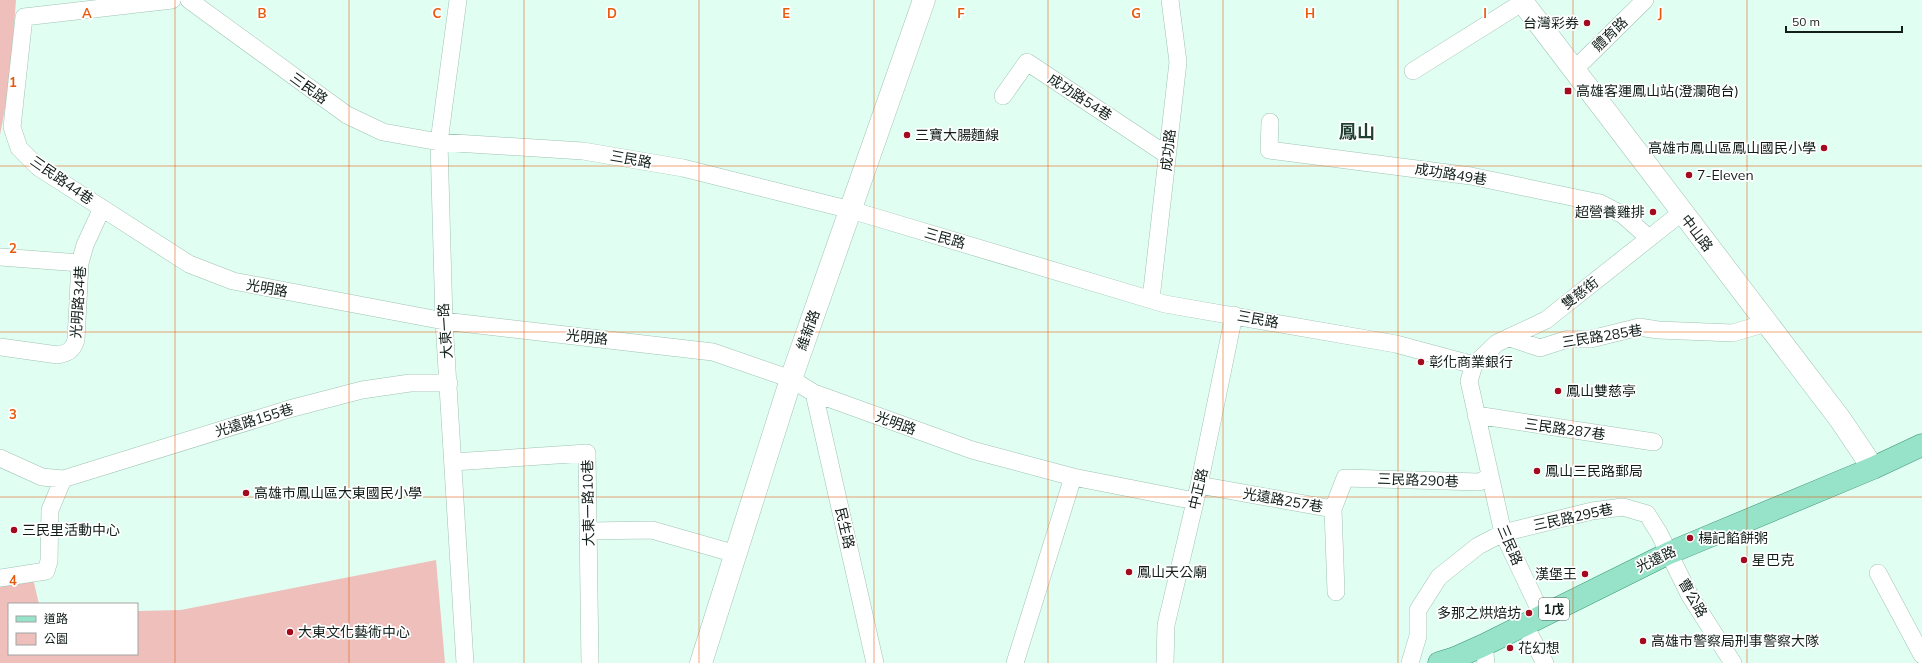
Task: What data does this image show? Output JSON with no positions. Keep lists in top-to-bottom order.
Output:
{
  "streets": {
    "main road": [
      "中山路",
      "維新路",
      "光遠路",
      "1戊"
    ],
    "street": [
      "體育路",
      "三民路",
      "成功路54巷",
      "成功路",
      "成功路49巷",
      "三民路44巷",
      "光明路",
      "雙慈街",
      "光明路34巷",
      "大東一路",
      "三民路285巷",
      "光遠路155巷",
      "三民路287巷",
      "三民路290巷",
      "中正路",
      "光遠路257巷",
      "大東一路10巷",
      "三民路295巷",
      "民生路",
      "曹公路"
    ]
  },
  "crossings": [
    ["體育路", "中山路"],
    ["三民路", "成功路"],
    ["三民路", "雙慈街"],
    ["三民路", "維新路"],
    ["三民路", "大東一路"],
    ["三民路", "三民路287巷"],
    ["三民路", "三民路290巷"],
    ["三民路", "中正路"],
    ["三民路", "三民路295巷"],
    ["三民路", "光遠路"],
    ["成功路54巷", "成功路"],
    ["成功路49巷", "雙慈街"],
    ["三民路44巷", "光明路"],
    ["三民路44巷", "光明路34巷"],
    ["中山路", "雙慈街"],
    ["中山路", "三民路285巷"],
    ["中山路", "光遠路"],
    ["光明路", "光明路34巷"],
    ["光明路", "維新路"],
    ["光明路", "大東一路"],
    ["光明路", "中正路"],
    ["光明路", "光遠路257巷"],
    ["光明路", "民生路"],
    ["雙慈街", "三民路285巷"],
    ["大東一路", "光遠路155巷"],
    ["大東一路", "大東一路10巷"],
    ["三民路290巷", "光遠路257巷"],
    ["中正路", "光遠路257巷"],
    ["三民路295巷", "光遠路"],
    ["三民路295巷", "曹公路"],
    ["光遠路", "曹公路"]
  ],
  "districts": ["鳳山"],
  "places": {
    "other": [
      "台灣彩券",
      "三寶大腸麵線",
      "高雄市鳳山區鳳山國民小學",
      "7-Eleven",
      "超營養雞排",
      "彰化商業銀行",
      "鳳山雙慈亭",
      "鳳山三民路郵局",
      "高雄市鳳山區大東國民小學",
      "三民里活動中心",
      "楊記餡餅粥",
      "星巴克",
      "鳳山天公廟",
      "漢堡王",
      "多那之烘焙坊",
      "大東文化藝術中心",
      "高雄市警察局刑事警察大隊",
      "花幻想"
    ],
    "transit": ["高雄客運鳳山站(澄瀾砲台)"]
  },
  "legend": ["道路", "公園"],
  "scale_bar": "50 m",
  "grid": {
    "columns": [
      "A",
      "B",
      "C",
      "D",
      "E",
      "F",
      "G",
      "H",
      "I",
      "J"
    ],
    "rows": [
      "1",
      "2",
      "3",
      "4"
    ]
  }
}
